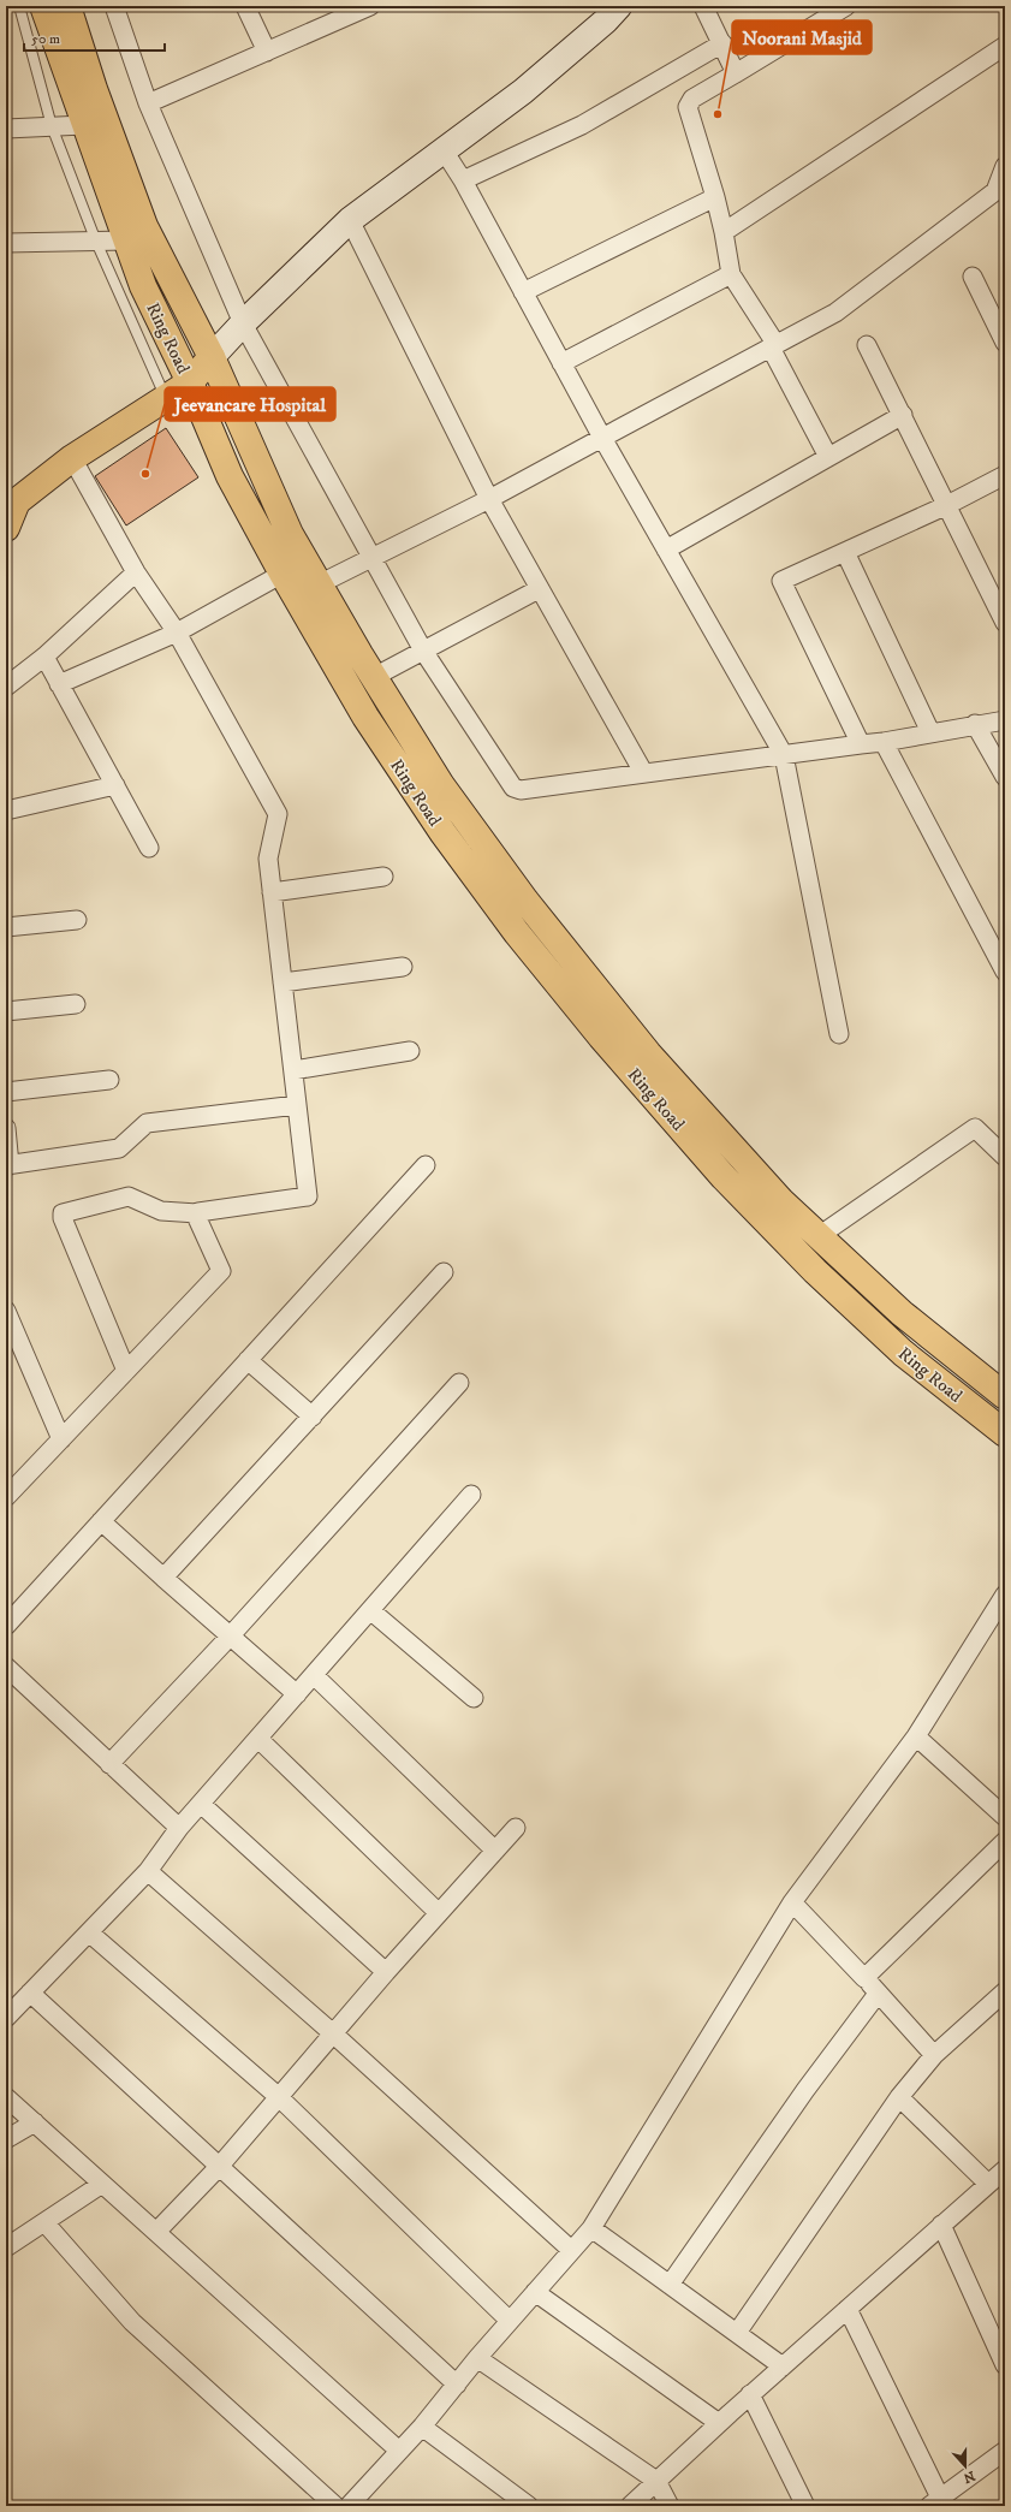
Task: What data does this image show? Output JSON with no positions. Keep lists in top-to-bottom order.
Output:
{
  "streets": {
    "main road": ["Ring Road"]
  },
  "places": ["Noorani Masjid", "Jeevancare Hospital"],
  "scale_bar": "50 m",
  "north": "bottom"
}
